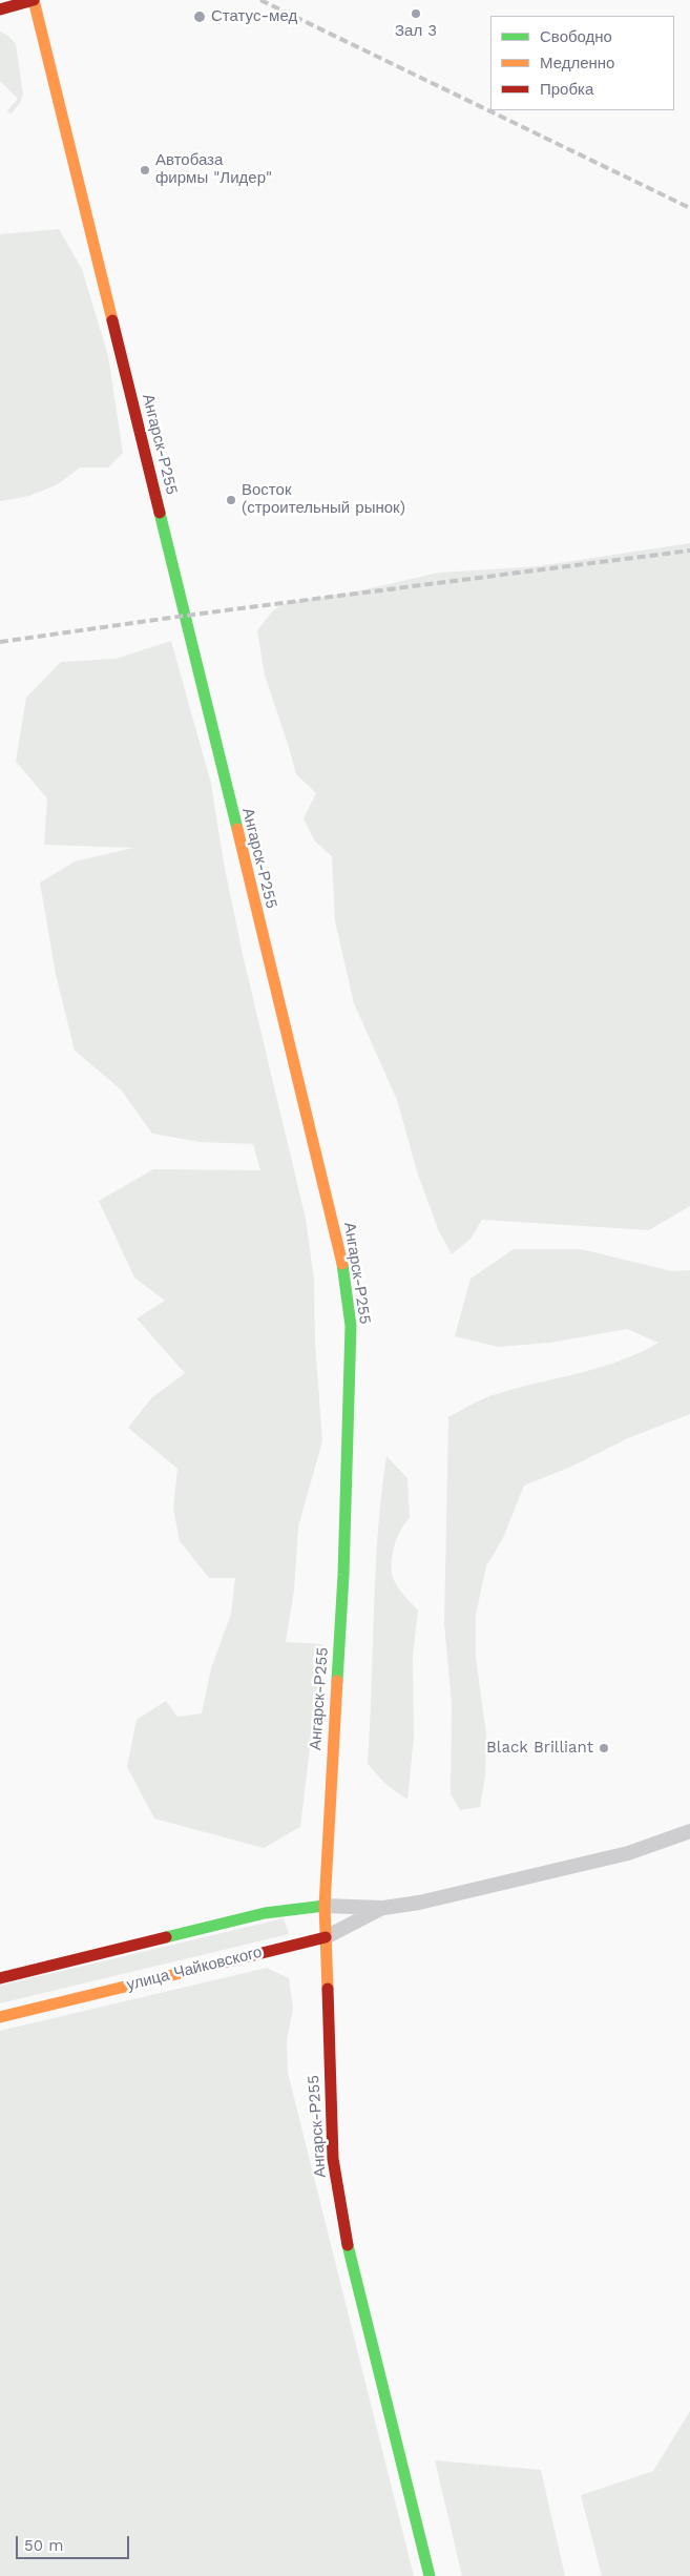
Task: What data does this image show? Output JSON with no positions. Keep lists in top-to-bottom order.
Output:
{
  "streets": {
    "main road": ["Ангарск-Р255", "улица Чайковского"]
  },
  "crossings": [
    ["Ангарск-Р255", "улица Чайковского"]
  ],
  "places": [
    "Зал 3",
    "Статус-мед",
    "Автобаза фирмы \"Лидер\"",
    "Восток (строительный рынок)",
    "Black Brilliant"
  ],
  "legend": ["Свободно", "Медленно", "Пробка"],
  "scale_bar": "50 m"
}
